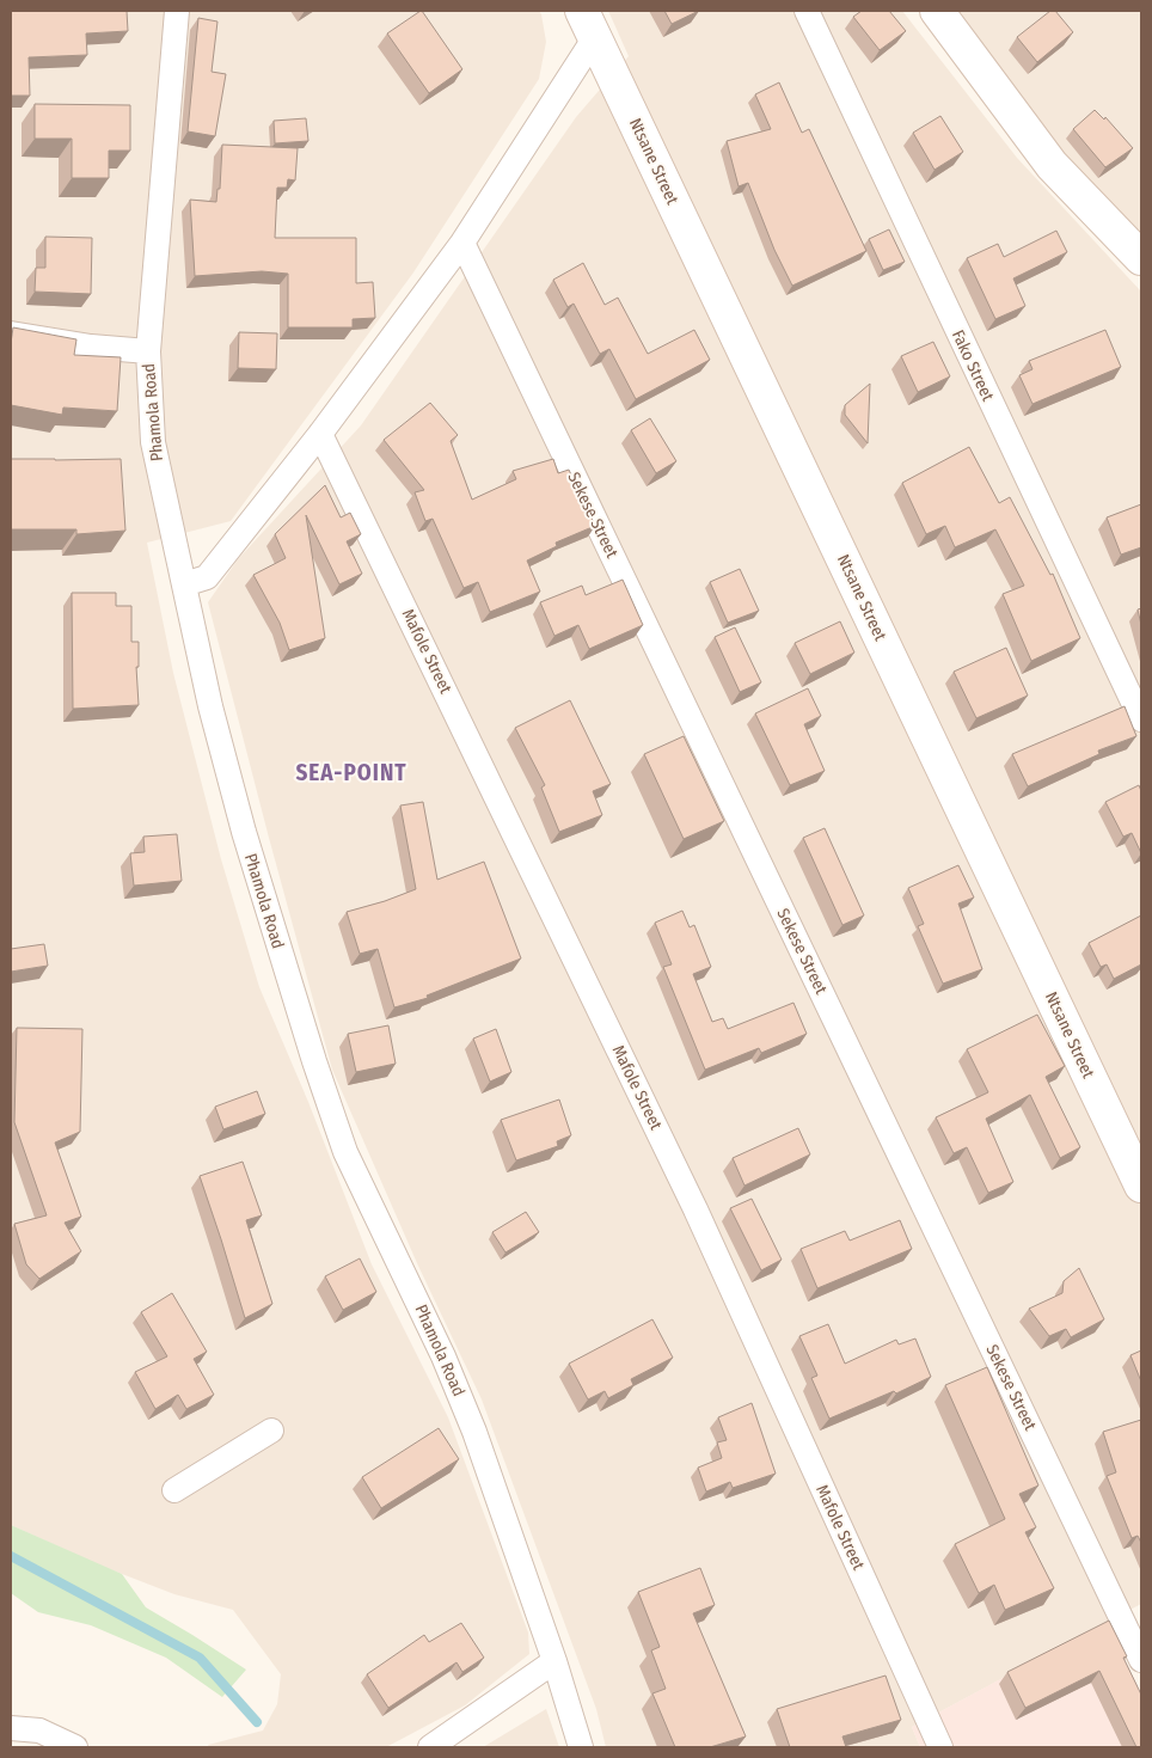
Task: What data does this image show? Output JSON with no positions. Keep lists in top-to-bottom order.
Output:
{
  "streets": {
    "street": [
      "Ntsane Street",
      "Fako Street",
      "Phamola Road",
      "Sekese Street",
      "Mafole Street"
    ]
  },
  "districts": ["SEA-POINT"]
}
